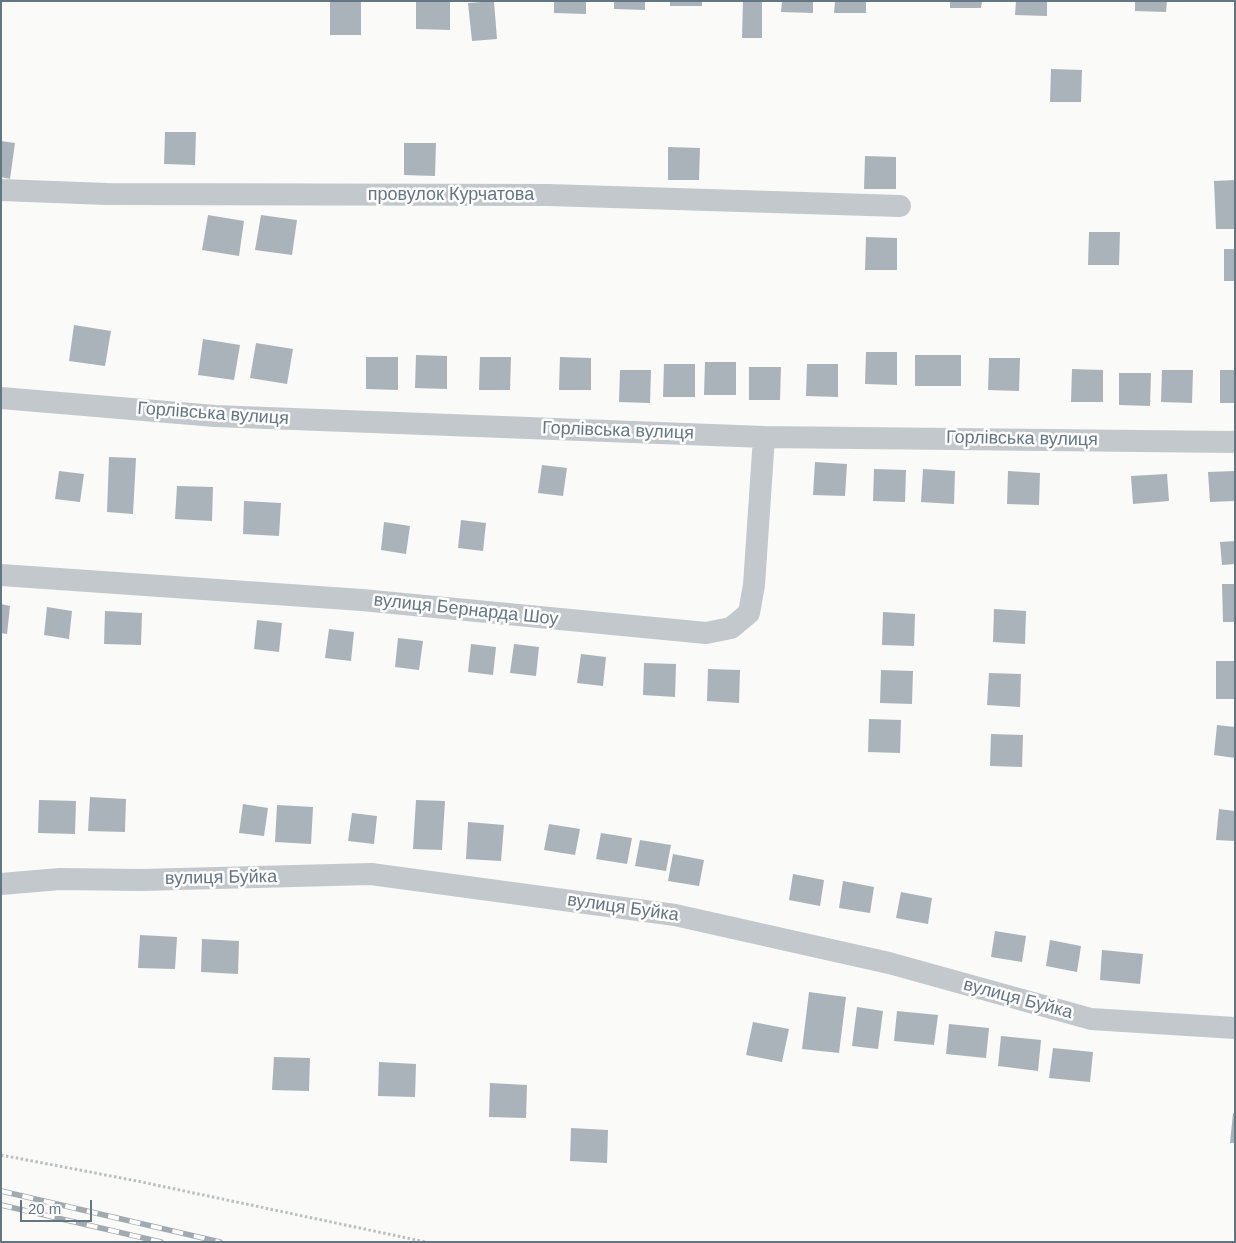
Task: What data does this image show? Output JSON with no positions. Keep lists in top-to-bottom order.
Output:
{
  "streets": {
    "street": [
      "провулок Курчатова",
      "Горлівська вулиця",
      "вулиця Бернарда Шоу",
      "вулиця Буйка"
    ]
  },
  "crossings": [
    ["Горлівська вулиця", "вулиця Бернарда Шоу"]
  ],
  "scale_bar": "20 m"
}
